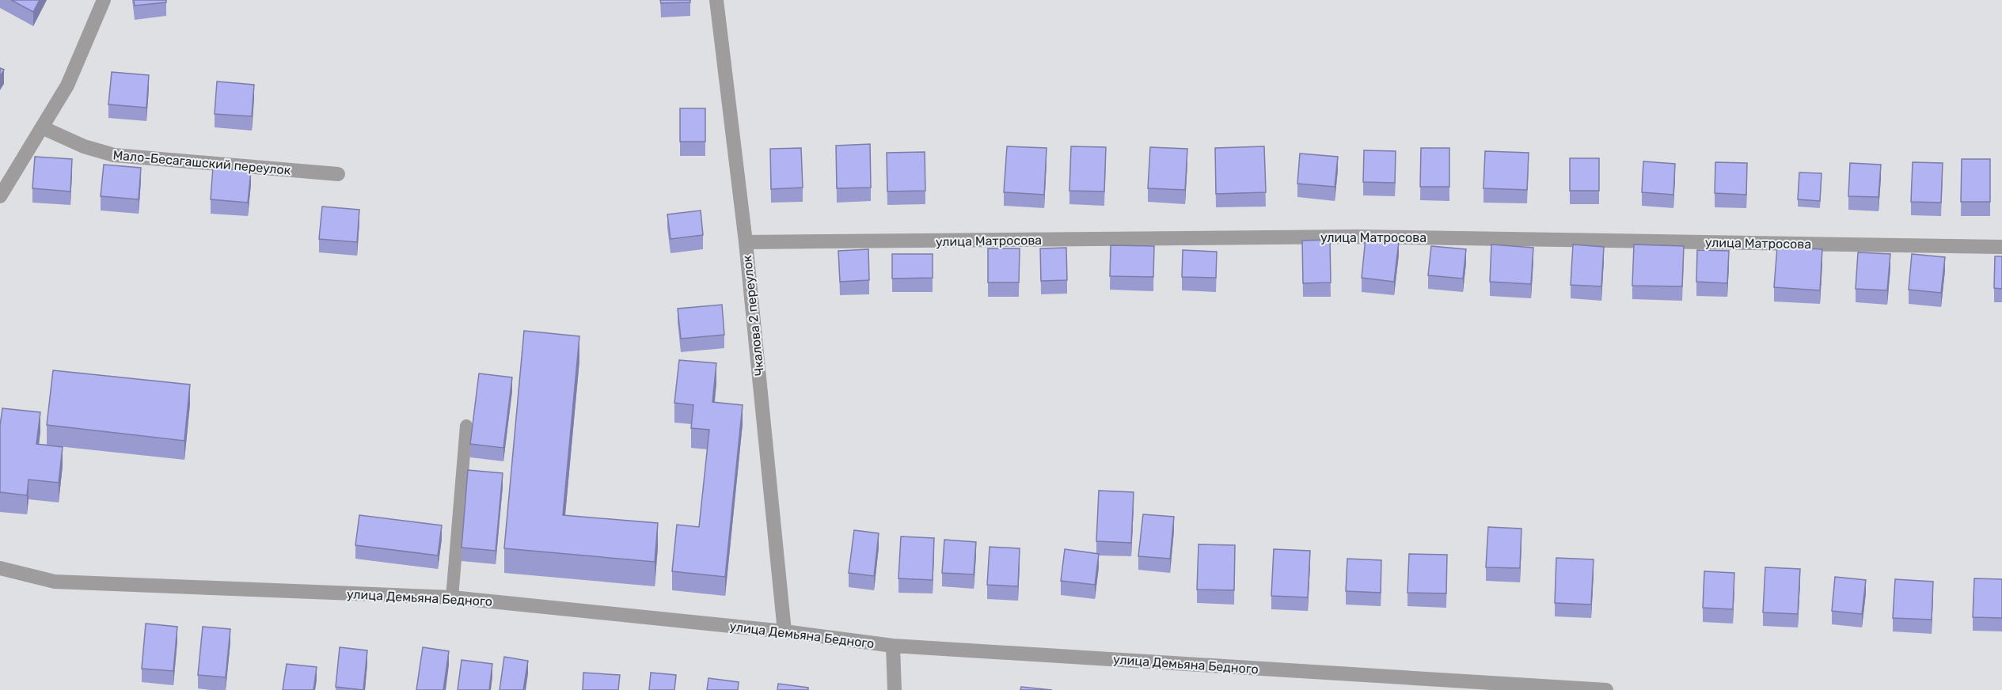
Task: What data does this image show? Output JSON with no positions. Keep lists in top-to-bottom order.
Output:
{
  "streets": {
    "street": [
      "Мало-Бесагашский переулок",
      "улица Матросова",
      "Чкалова 2 переулок",
      "улица Демьяна Бедного"
    ]
  },
  "crossings": [
    ["улица Матросова", "Чкалова 2 переулок"],
    ["Чкалова 2 переулок", "улица Демьяна Бедного"]
  ]
}
